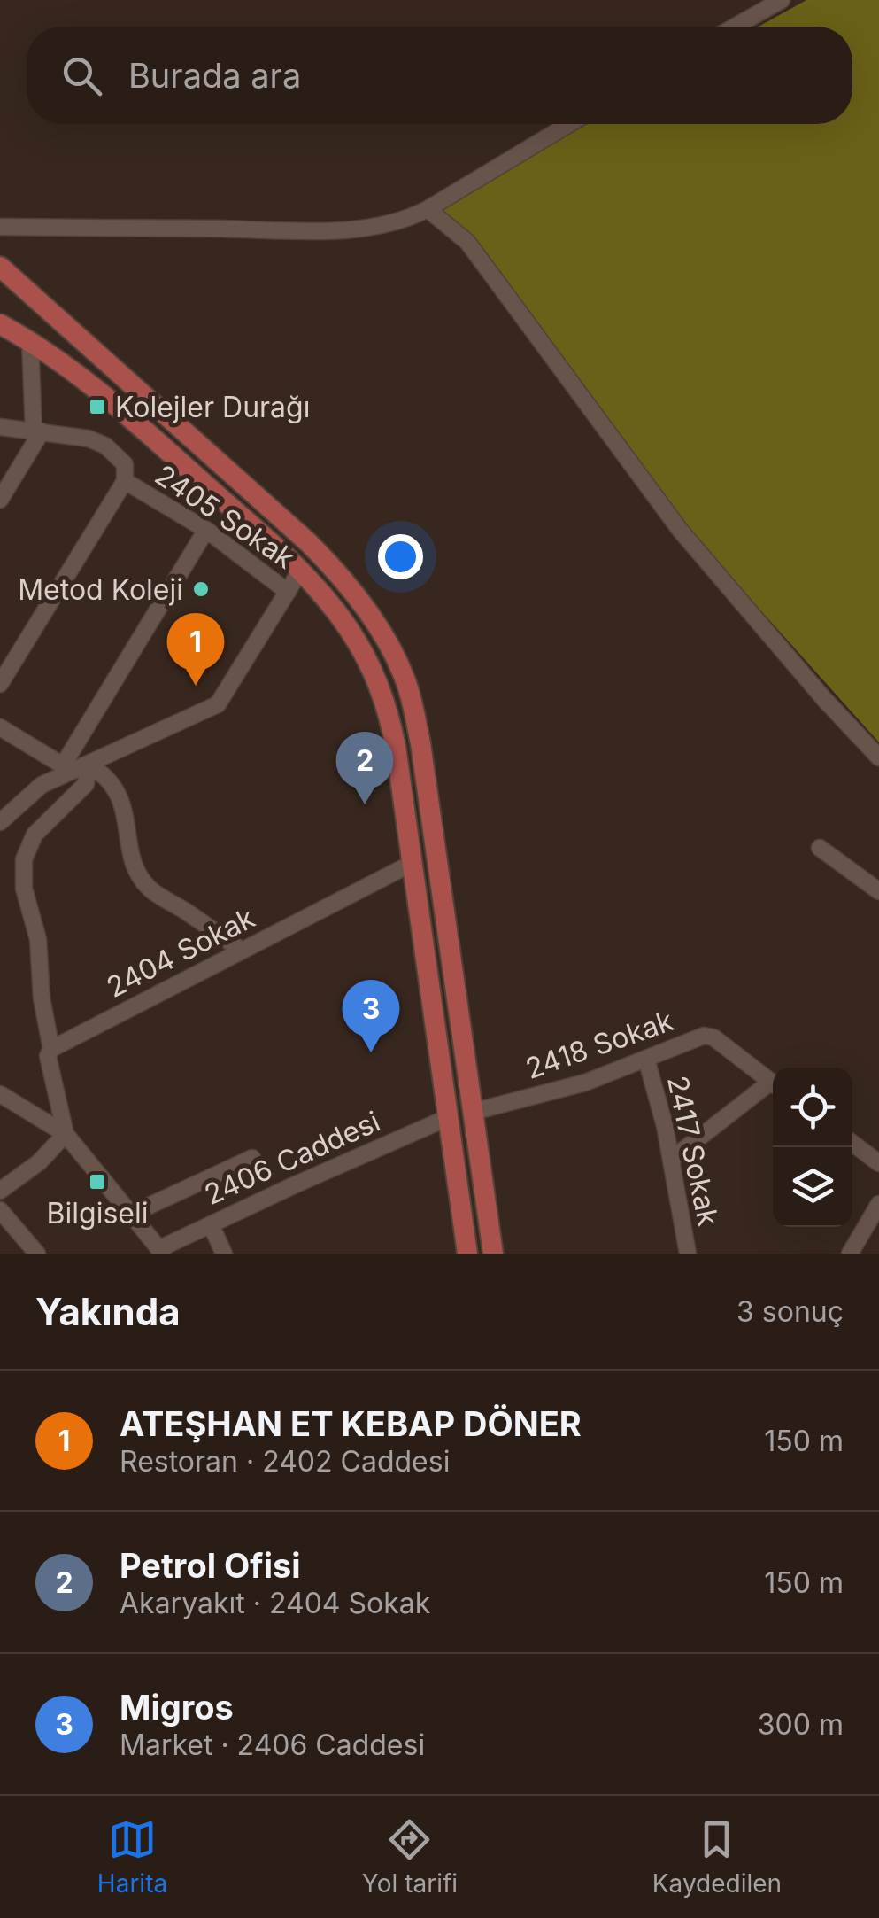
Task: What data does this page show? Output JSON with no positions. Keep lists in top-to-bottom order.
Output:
{
  "streets": {
    "street": [
      "2405 Sokak",
      "2404 Sokak",
      "2418 Sokak",
      "2417 Sokak",
      "2406 Caddesi"
    ]
  },
  "crossings": [
    ["2418 Sokak", "2417 Sokak"]
  ],
  "places": {
    "transit": ["Kolejler Durağı", "Bilgiseli"],
    "other": ["Metod Koleji"]
  },
  "page": {
    "search": "Burada ara",
    "pins": ["1", "2", "3"],
    "heading": ["Yakında", "3 sonuç"],
    "list": [
      {
        "mark": "1",
        "name": "ATEŞHAN ET KEBAP DÖNER",
        "note": "Restoran · 2402 Caddesi",
        "value": "150 m"
      },
      {
        "mark": "2",
        "name": "Petrol Ofisi",
        "note": "Akaryakıt · 2404 Sokak",
        "value": "150 m"
      },
      {
        "mark": "3",
        "name": "Migros",
        "note": "Market · 2406 Caddesi",
        "value": "300 m"
      }
    ],
    "nav": ["Harita", "Yol tarifi", "Kaydedilen"]
  }
}
